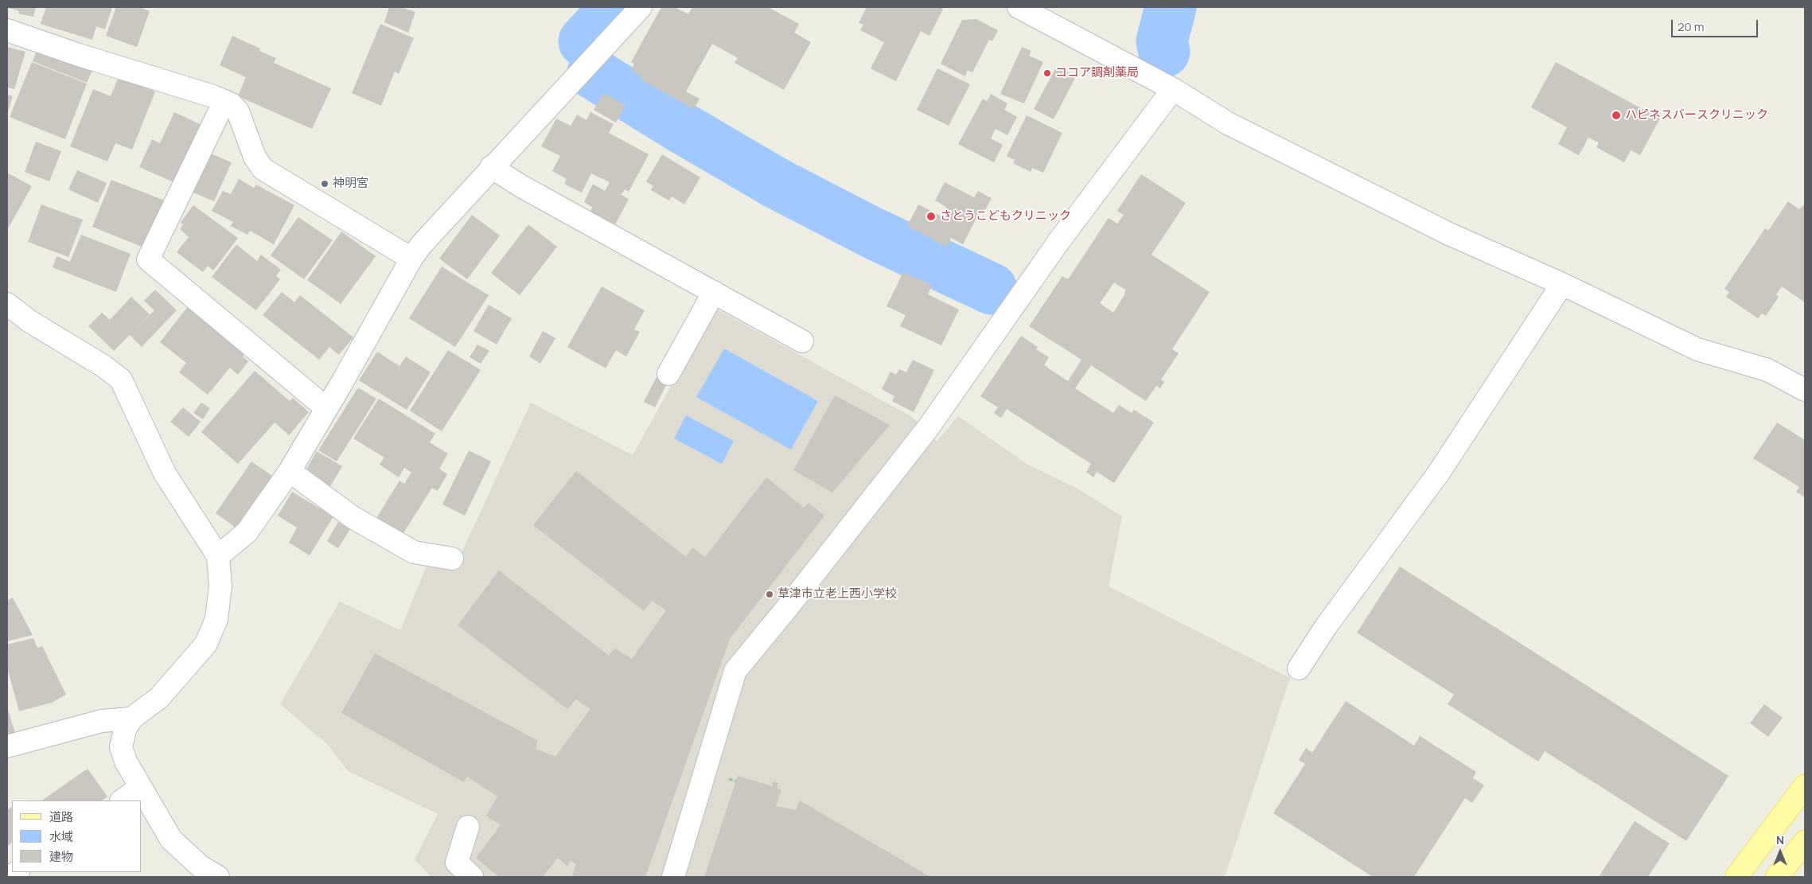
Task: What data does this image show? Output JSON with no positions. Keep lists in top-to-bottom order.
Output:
{
  "places": [
    "ココア調剤薬局",
    "ハピネスバースクリニック",
    "神明宮",
    "さとうこどもクリニック",
    "草津市立老上西小学校"
  ],
  "legend": ["道路", "水域", "建物"],
  "scale_bar": "20 m",
  "north": "top"
}
